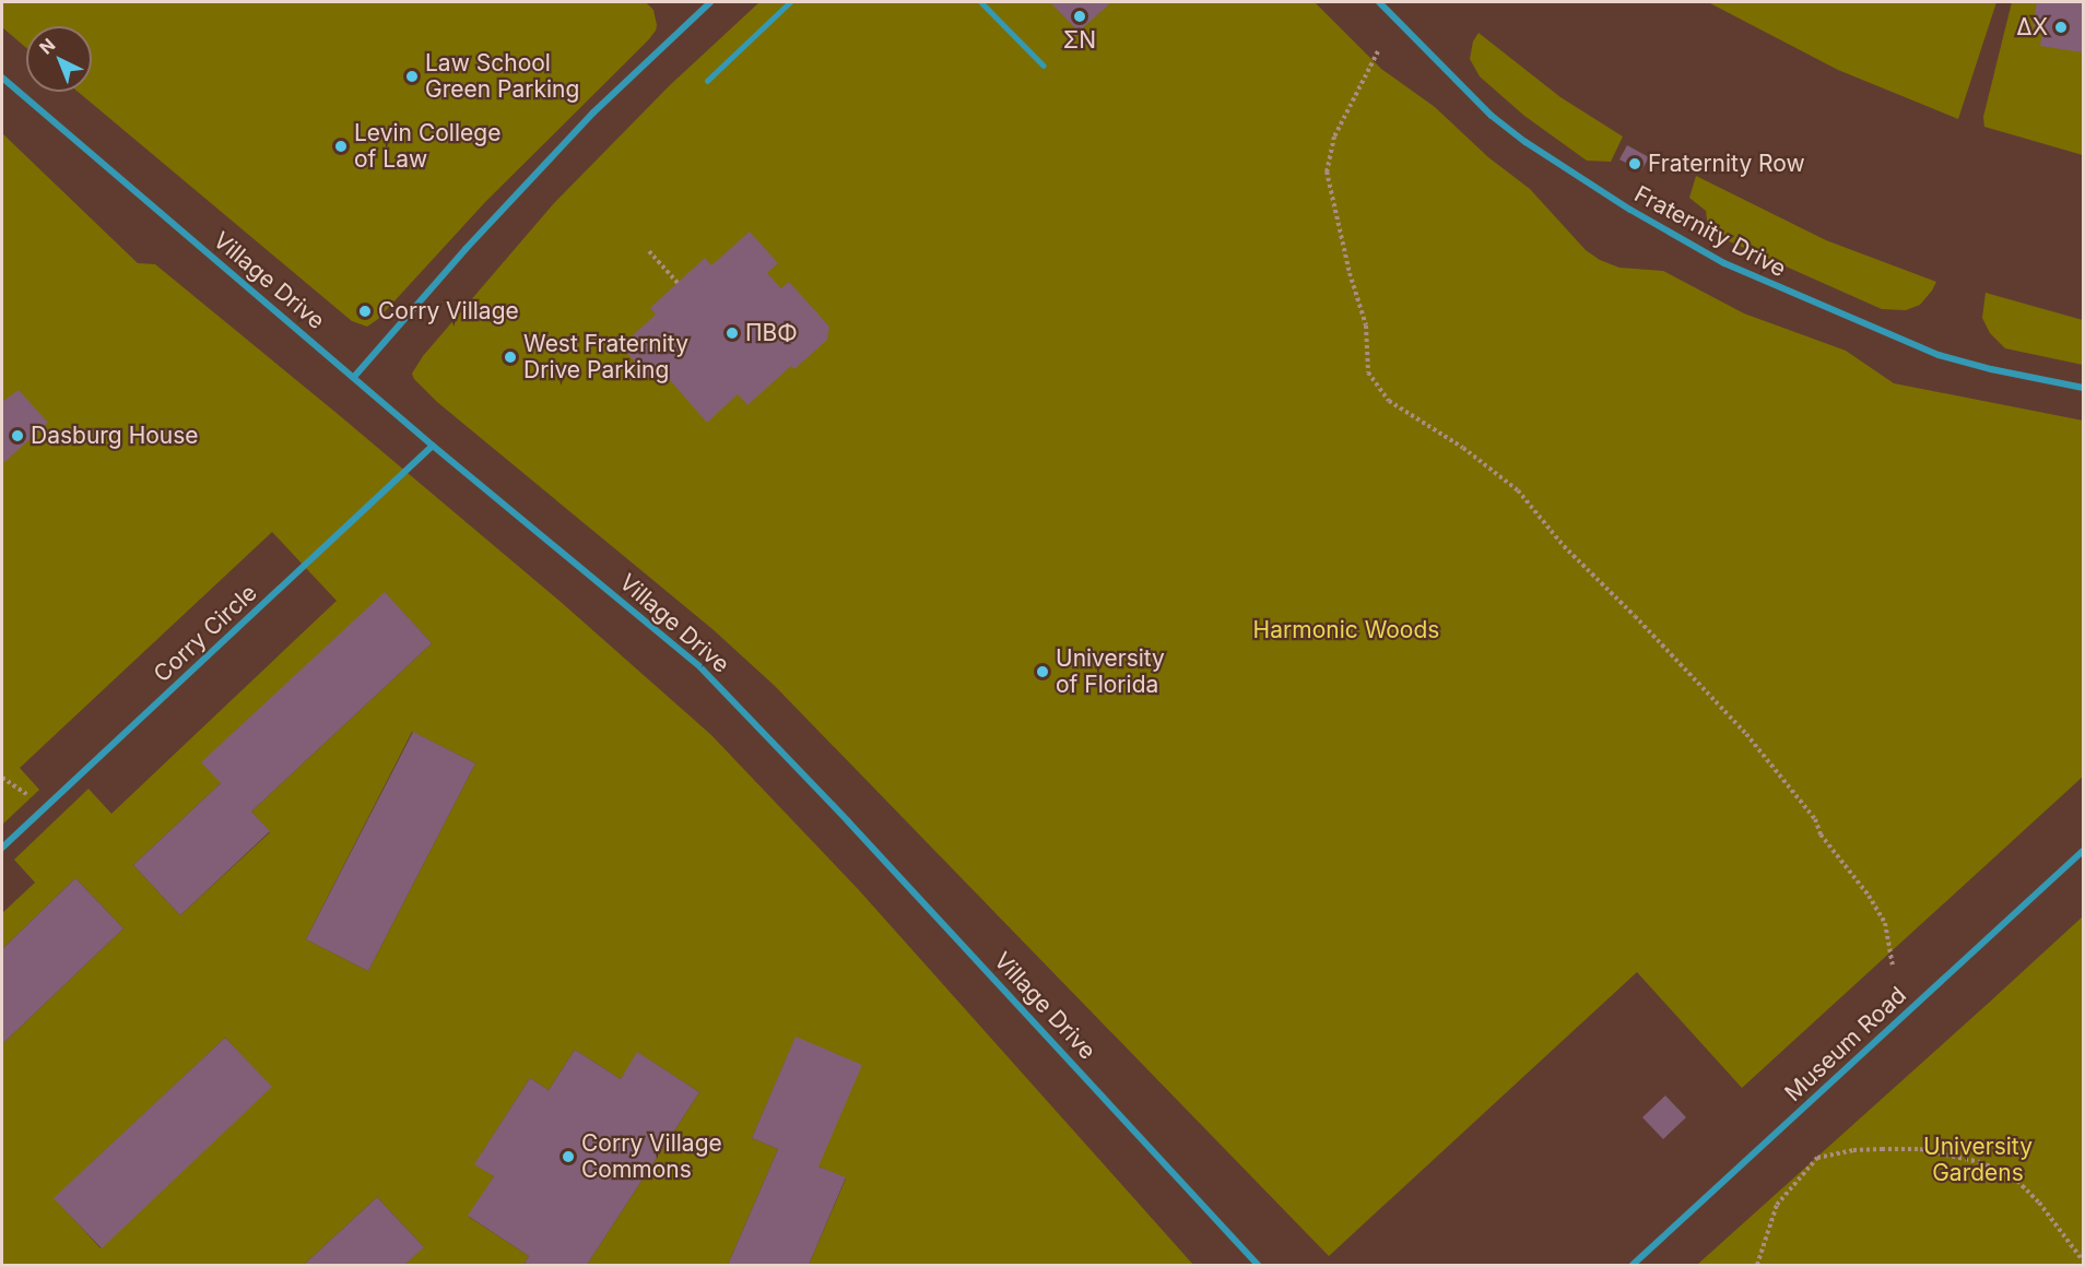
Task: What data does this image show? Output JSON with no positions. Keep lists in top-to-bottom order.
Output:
{
  "streets": {
    "street": [
      "Fraternity Drive",
      "Village Drive",
      "Corry Circle",
      "Museum Road"
    ]
  },
  "crossings": [
    ["Village Drive", "Corry Circle"]
  ],
  "parks": ["Harmonic Woods", "University Gardens"],
  "places": [
    "ΣΝ",
    "ΔΧ",
    "Law School Green Parking",
    "Levin College of Law",
    "Fraternity Row",
    "Corry Village",
    "ΠΒΦ",
    "West Fraternity Drive Parking",
    "Dasburg House",
    "University of Florida",
    "Corry Village Commons"
  ],
  "north": "top left"
}
